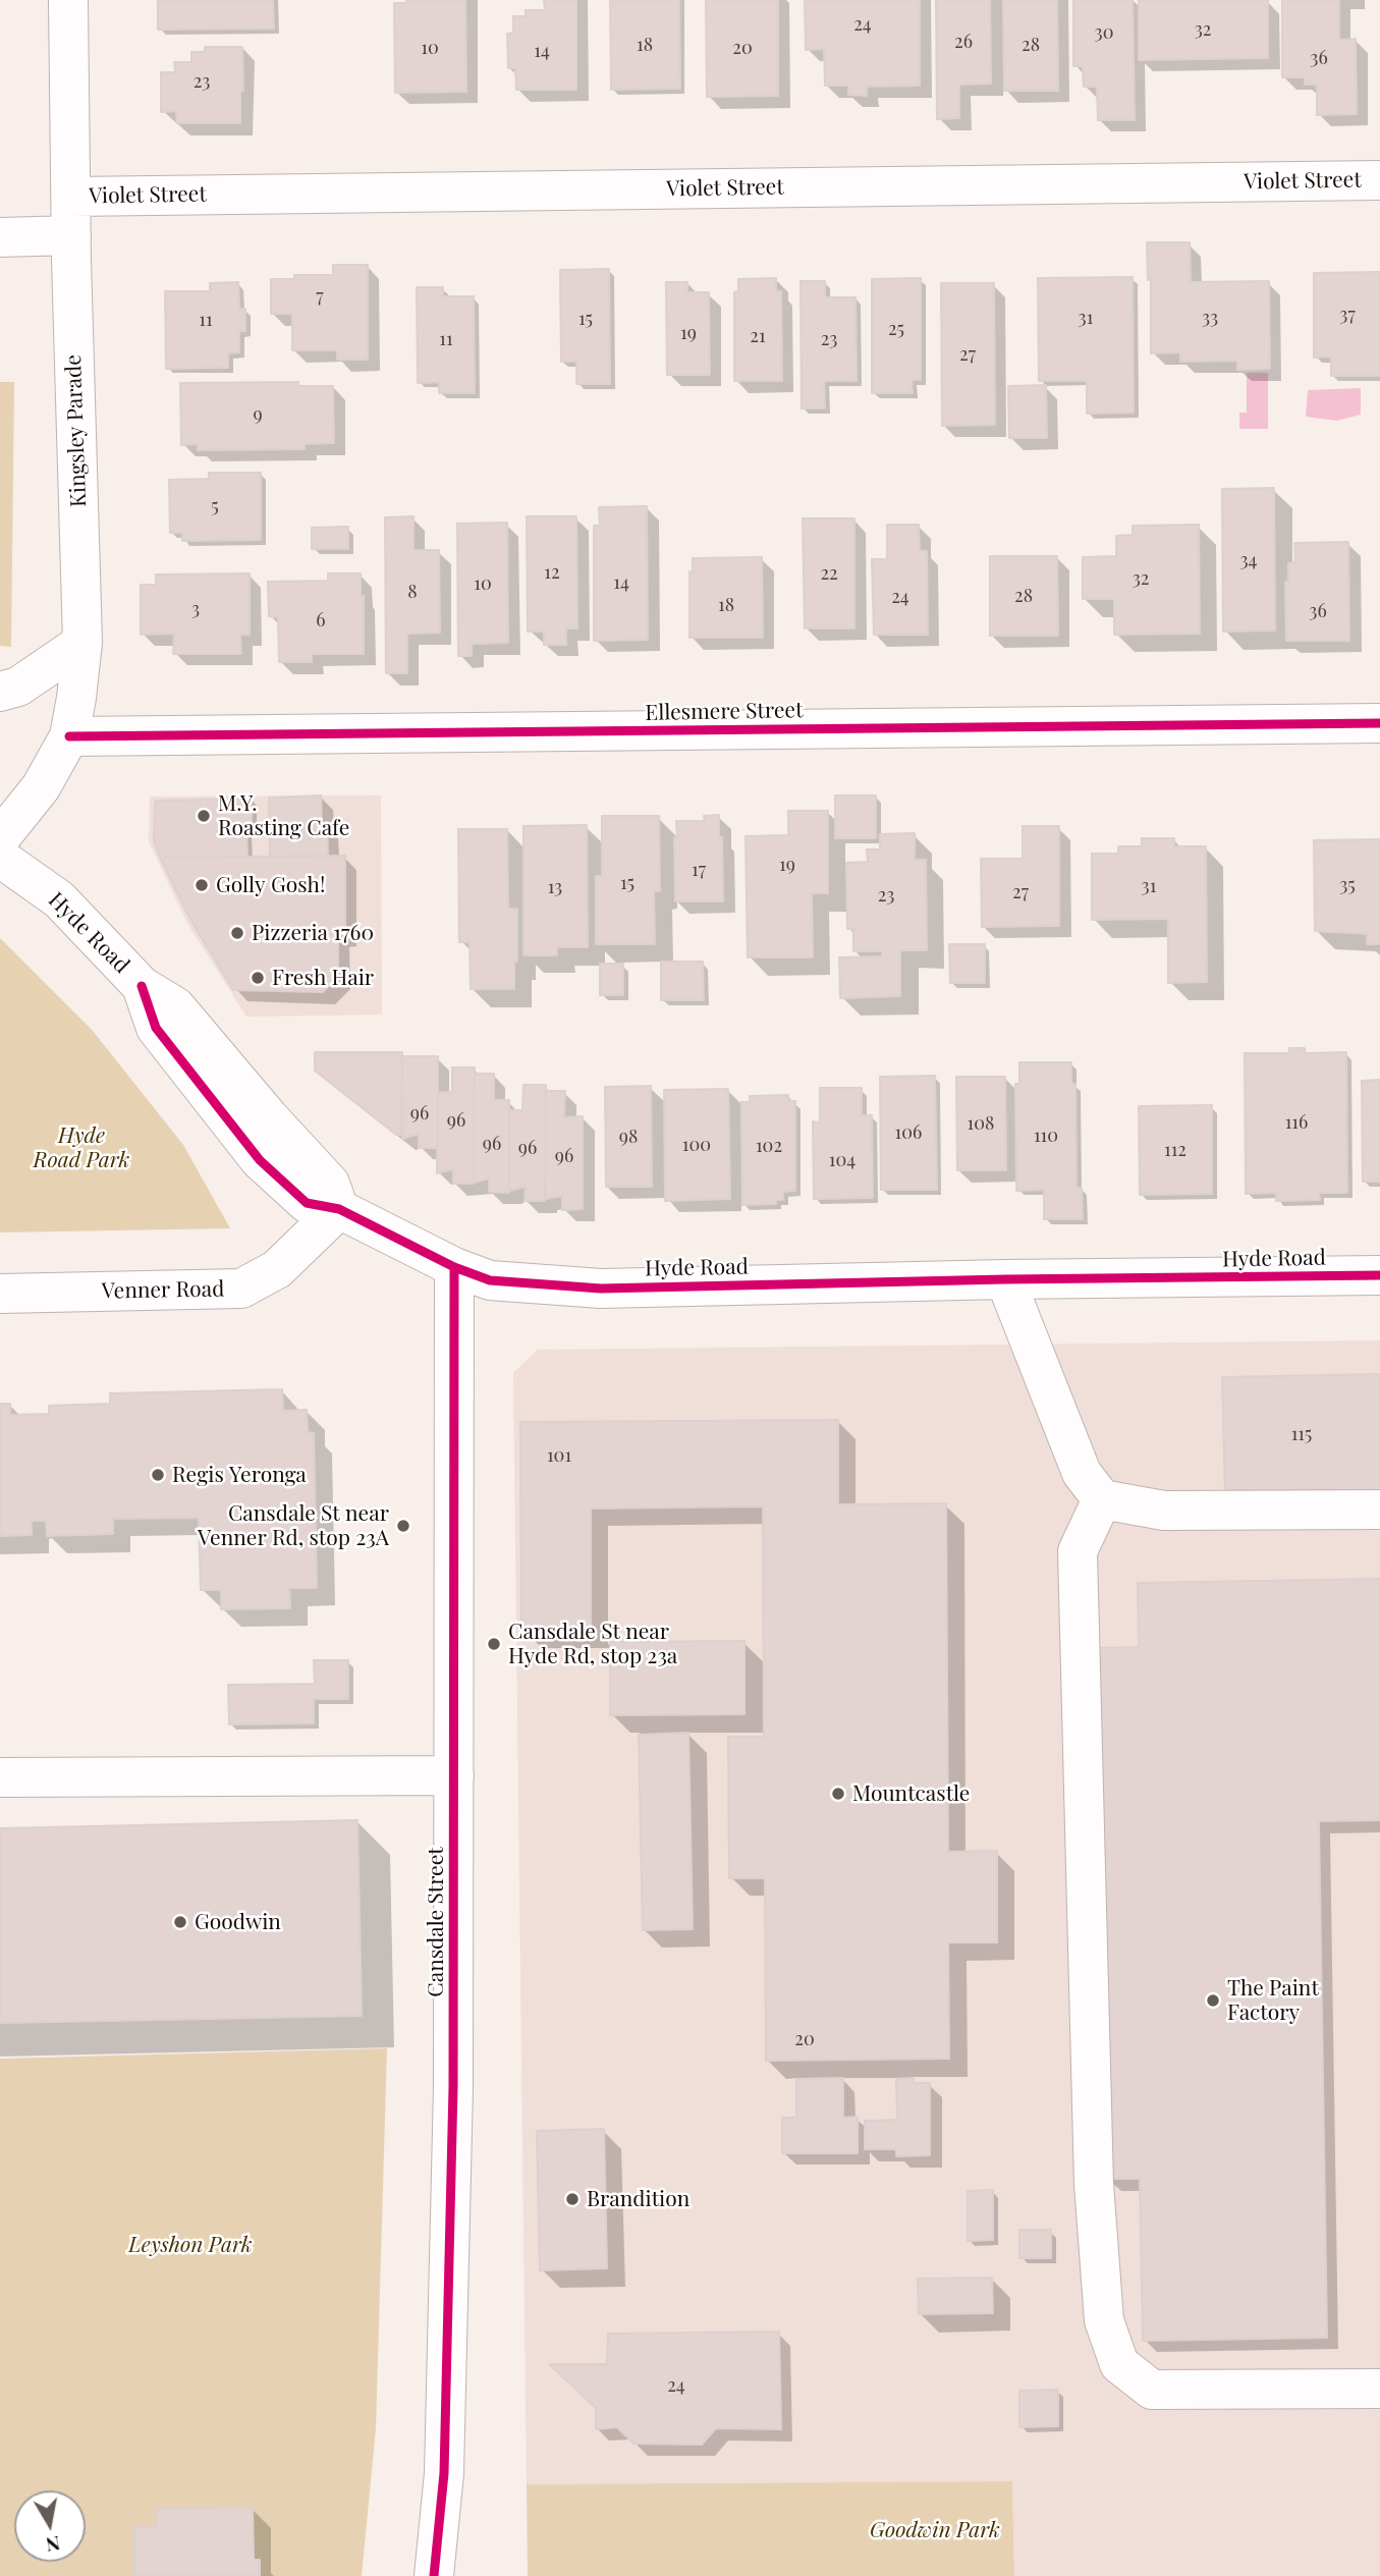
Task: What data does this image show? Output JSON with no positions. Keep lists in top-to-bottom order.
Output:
{
  "streets": {
    "street": [
      "Violet Street",
      "Kingsley Parade",
      "Ellesmere Street",
      "Hyde Road",
      "Venner Road",
      "Cansdale Street"
    ]
  },
  "crossings": [
    ["Violet Street", "Kingsley Parade"],
    ["Kingsley Parade", "Ellesmere Street"],
    ["Hyde Road", "Venner Road"],
    ["Hyde Road", "Cansdale Street"]
  ],
  "parks": ["Hyde Road Park", "Leyshon Park", "Goodwin Park"],
  "places": [
    "M.Y. Roasting Cafe",
    "Golly Gosh!",
    "Pizzeria 1760",
    "Fresh Hair",
    "Regis Yeronga",
    "Cansdale St near Venner Rd, stop 23A",
    "Cansdale St near Hyde Rd, stop 23a",
    "Mountcastle",
    "Goodwin",
    "The Paint Factory",
    "Brandition"
  ],
  "house_numbers": [
    "24",
    "32",
    "30",
    "26",
    "18",
    "28",
    "10",
    "20",
    "14",
    "36",
    "23",
    "7",
    "37",
    "31",
    "33",
    "15",
    "11",
    "25",
    "19",
    "21",
    "11",
    "23",
    "27",
    "9",
    "5",
    "34",
    "12",
    "22",
    "32",
    "14",
    "10",
    "8",
    "28",
    "24",
    "18",
    "3",
    "36",
    "6",
    "19",
    "17",
    "15",
    "35",
    "31",
    "13",
    "27",
    "23",
    "96",
    "96",
    "116",
    "108",
    "106",
    "110",
    "98",
    "96",
    "100",
    "102",
    "96",
    "112",
    "96",
    "104",
    "115",
    "101",
    "20",
    "24"
  ],
  "north": "bottom"
}
